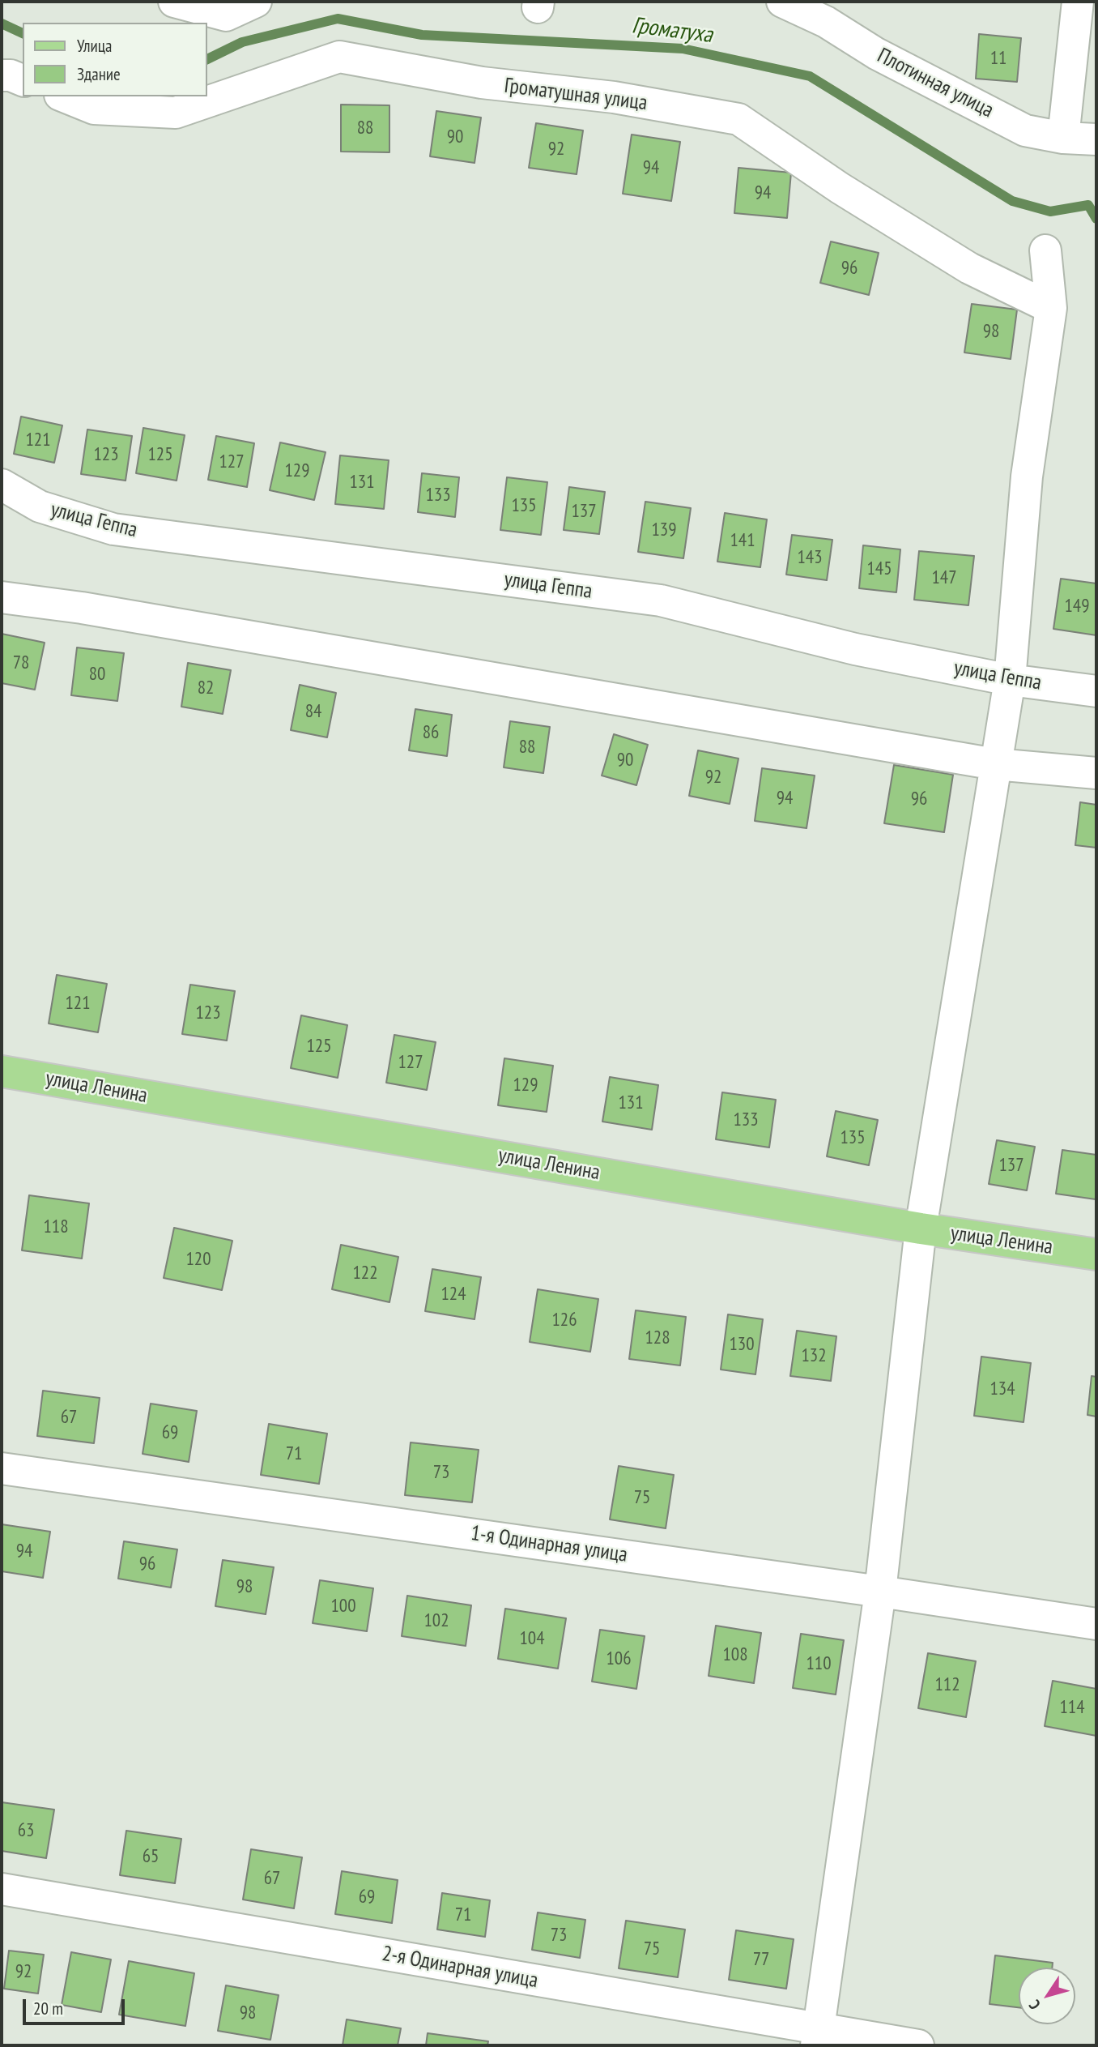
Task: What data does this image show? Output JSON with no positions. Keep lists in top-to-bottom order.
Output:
{
  "streets": {
    "main road": ["улица Ленина"],
    "street": [
      "Плотинная улица",
      "Громатушная улица",
      "улица Геппа",
      "1-я Одинарная улица",
      "2-я Одинарная улица"
    ]
  },
  "water": ["Громатуха"],
  "house_numbers": [
    "11",
    "88",
    "90",
    "92",
    "94",
    "94",
    "96",
    "98",
    "121",
    "123",
    "125",
    "127",
    "129",
    "131",
    "133",
    "135",
    "137",
    "139",
    "141",
    "143",
    "145",
    "147",
    "149",
    "78",
    "80",
    "82",
    "84",
    "86",
    "88",
    "90",
    "92",
    "94",
    "96",
    "121",
    "123",
    "125",
    "127",
    "129",
    "131",
    "133",
    "135",
    "137",
    "118",
    "120",
    "122",
    "124",
    "126",
    "128",
    "130",
    "132",
    "134",
    "67",
    "69",
    "71",
    "73",
    "75",
    "94",
    "96",
    "98",
    "100",
    "102",
    "104",
    "108",
    "106",
    "110",
    "112",
    "114",
    "63",
    "65",
    "67",
    "69",
    "71",
    "73",
    "75",
    "77",
    "92",
    "98"
  ],
  "legend": ["Улица", "Здание"],
  "scale_bar": "20 m",
  "north": "bottom left"
}
